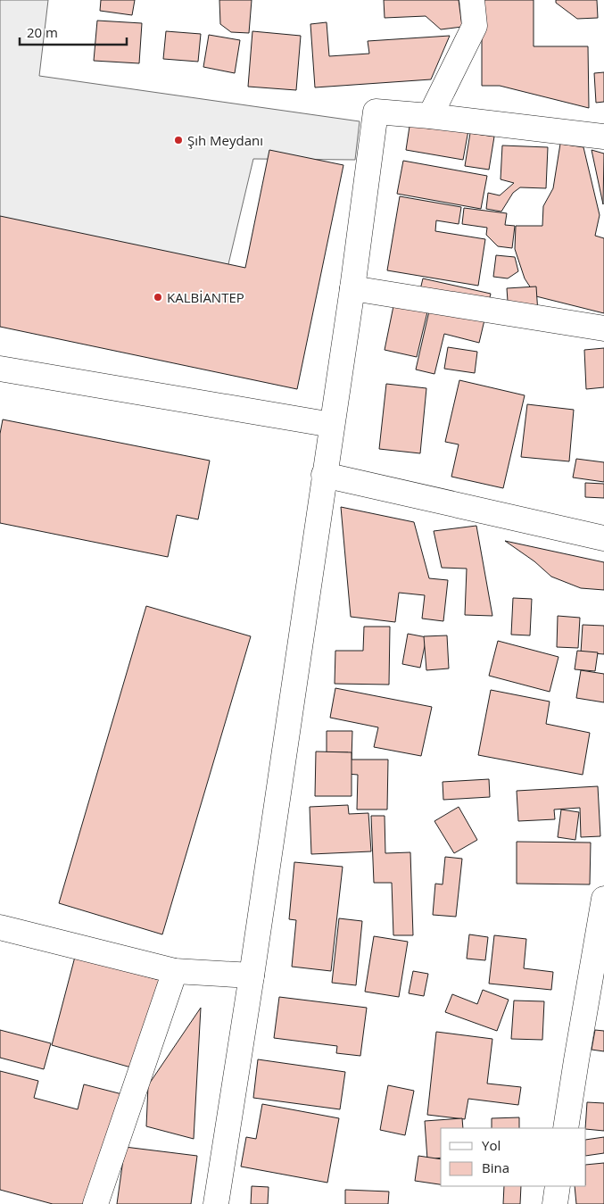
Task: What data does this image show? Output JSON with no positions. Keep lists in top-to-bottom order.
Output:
{
  "places": ["Şıh Meydanı", "KALBİANTEP"],
  "legend": ["Yol", "Bina"],
  "scale_bar": "20 m"
}
